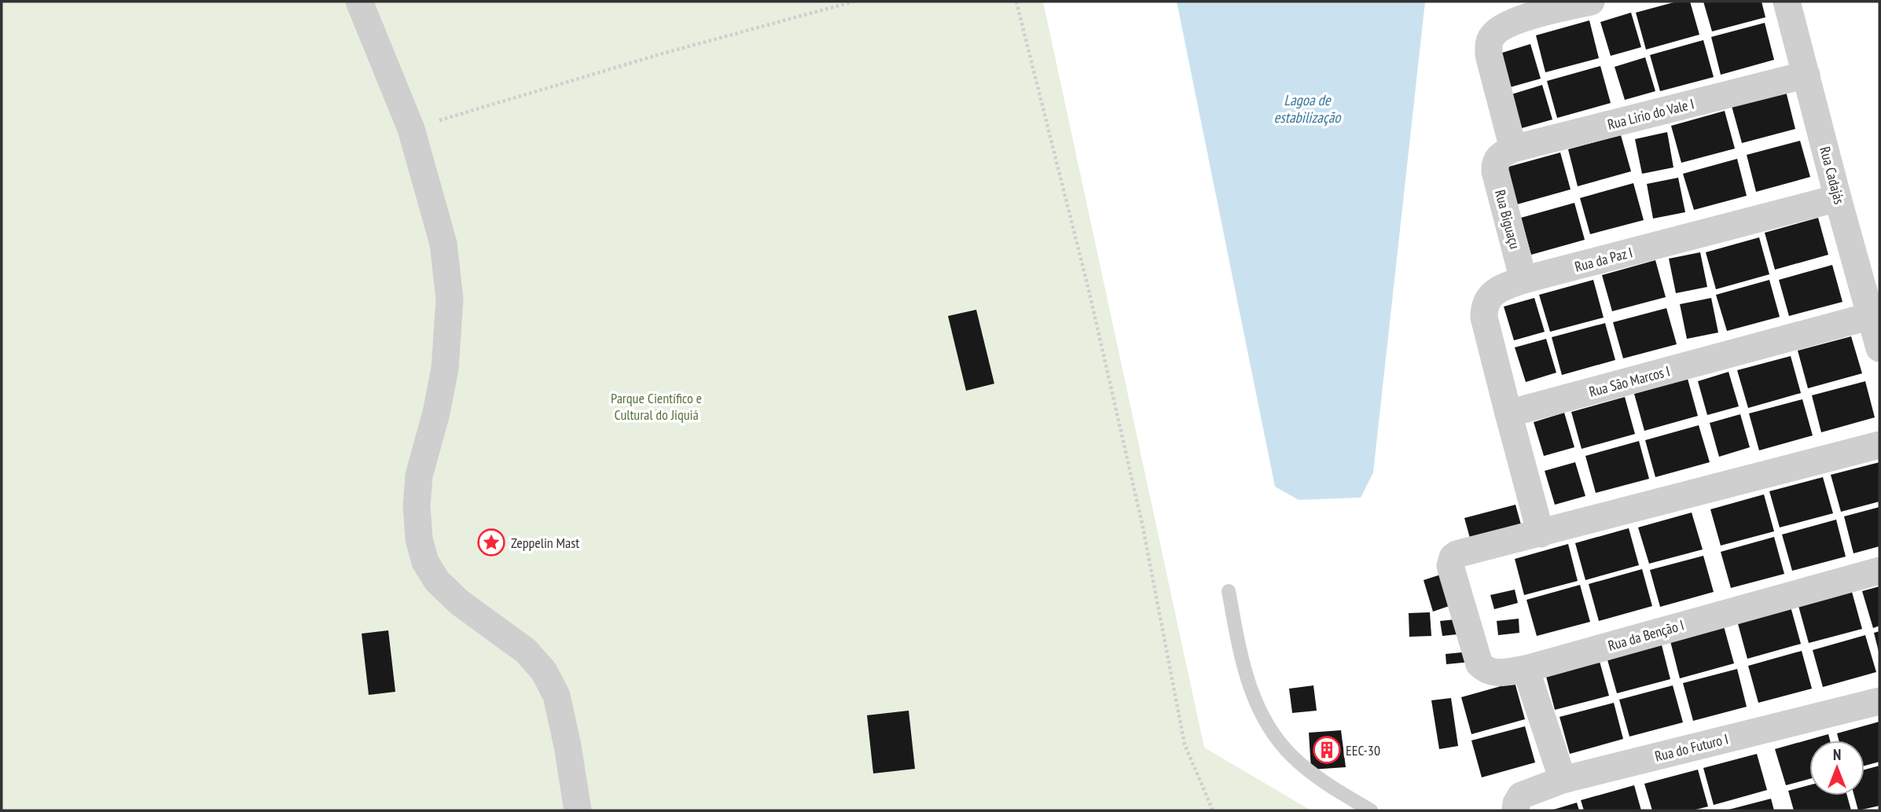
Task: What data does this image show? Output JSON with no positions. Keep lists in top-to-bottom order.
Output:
{
  "streets": {
    "street": [
      "Rua Lirio do Vale I",
      "Rua Cadajás",
      "Rua Biguaçu",
      "Rua da Paz I",
      "Rua São Marcos I",
      "Rua da Benção I",
      "Rua do Futuro I"
    ]
  },
  "crossings": [
    ["Rua Lirio do Vale I", "Rua Cadajás"],
    ["Rua Lirio do Vale I", "Rua Biguaçu"],
    ["Rua Cadajás", "Rua da Paz I"],
    ["Rua Cadajás", "Rua São Marcos I"],
    ["Rua Biguaçu", "Rua da Paz I"],
    ["Rua da Paz I", "Rua São Marcos I"]
  ],
  "water": ["Lagoa de estabilização"],
  "parks": ["Parque Científico e Cultural do Jiquiá"],
  "places": {
    "place": ["Zeppelin Mast"],
    "building": ["EEC-30"]
  },
  "north": "top"
}
